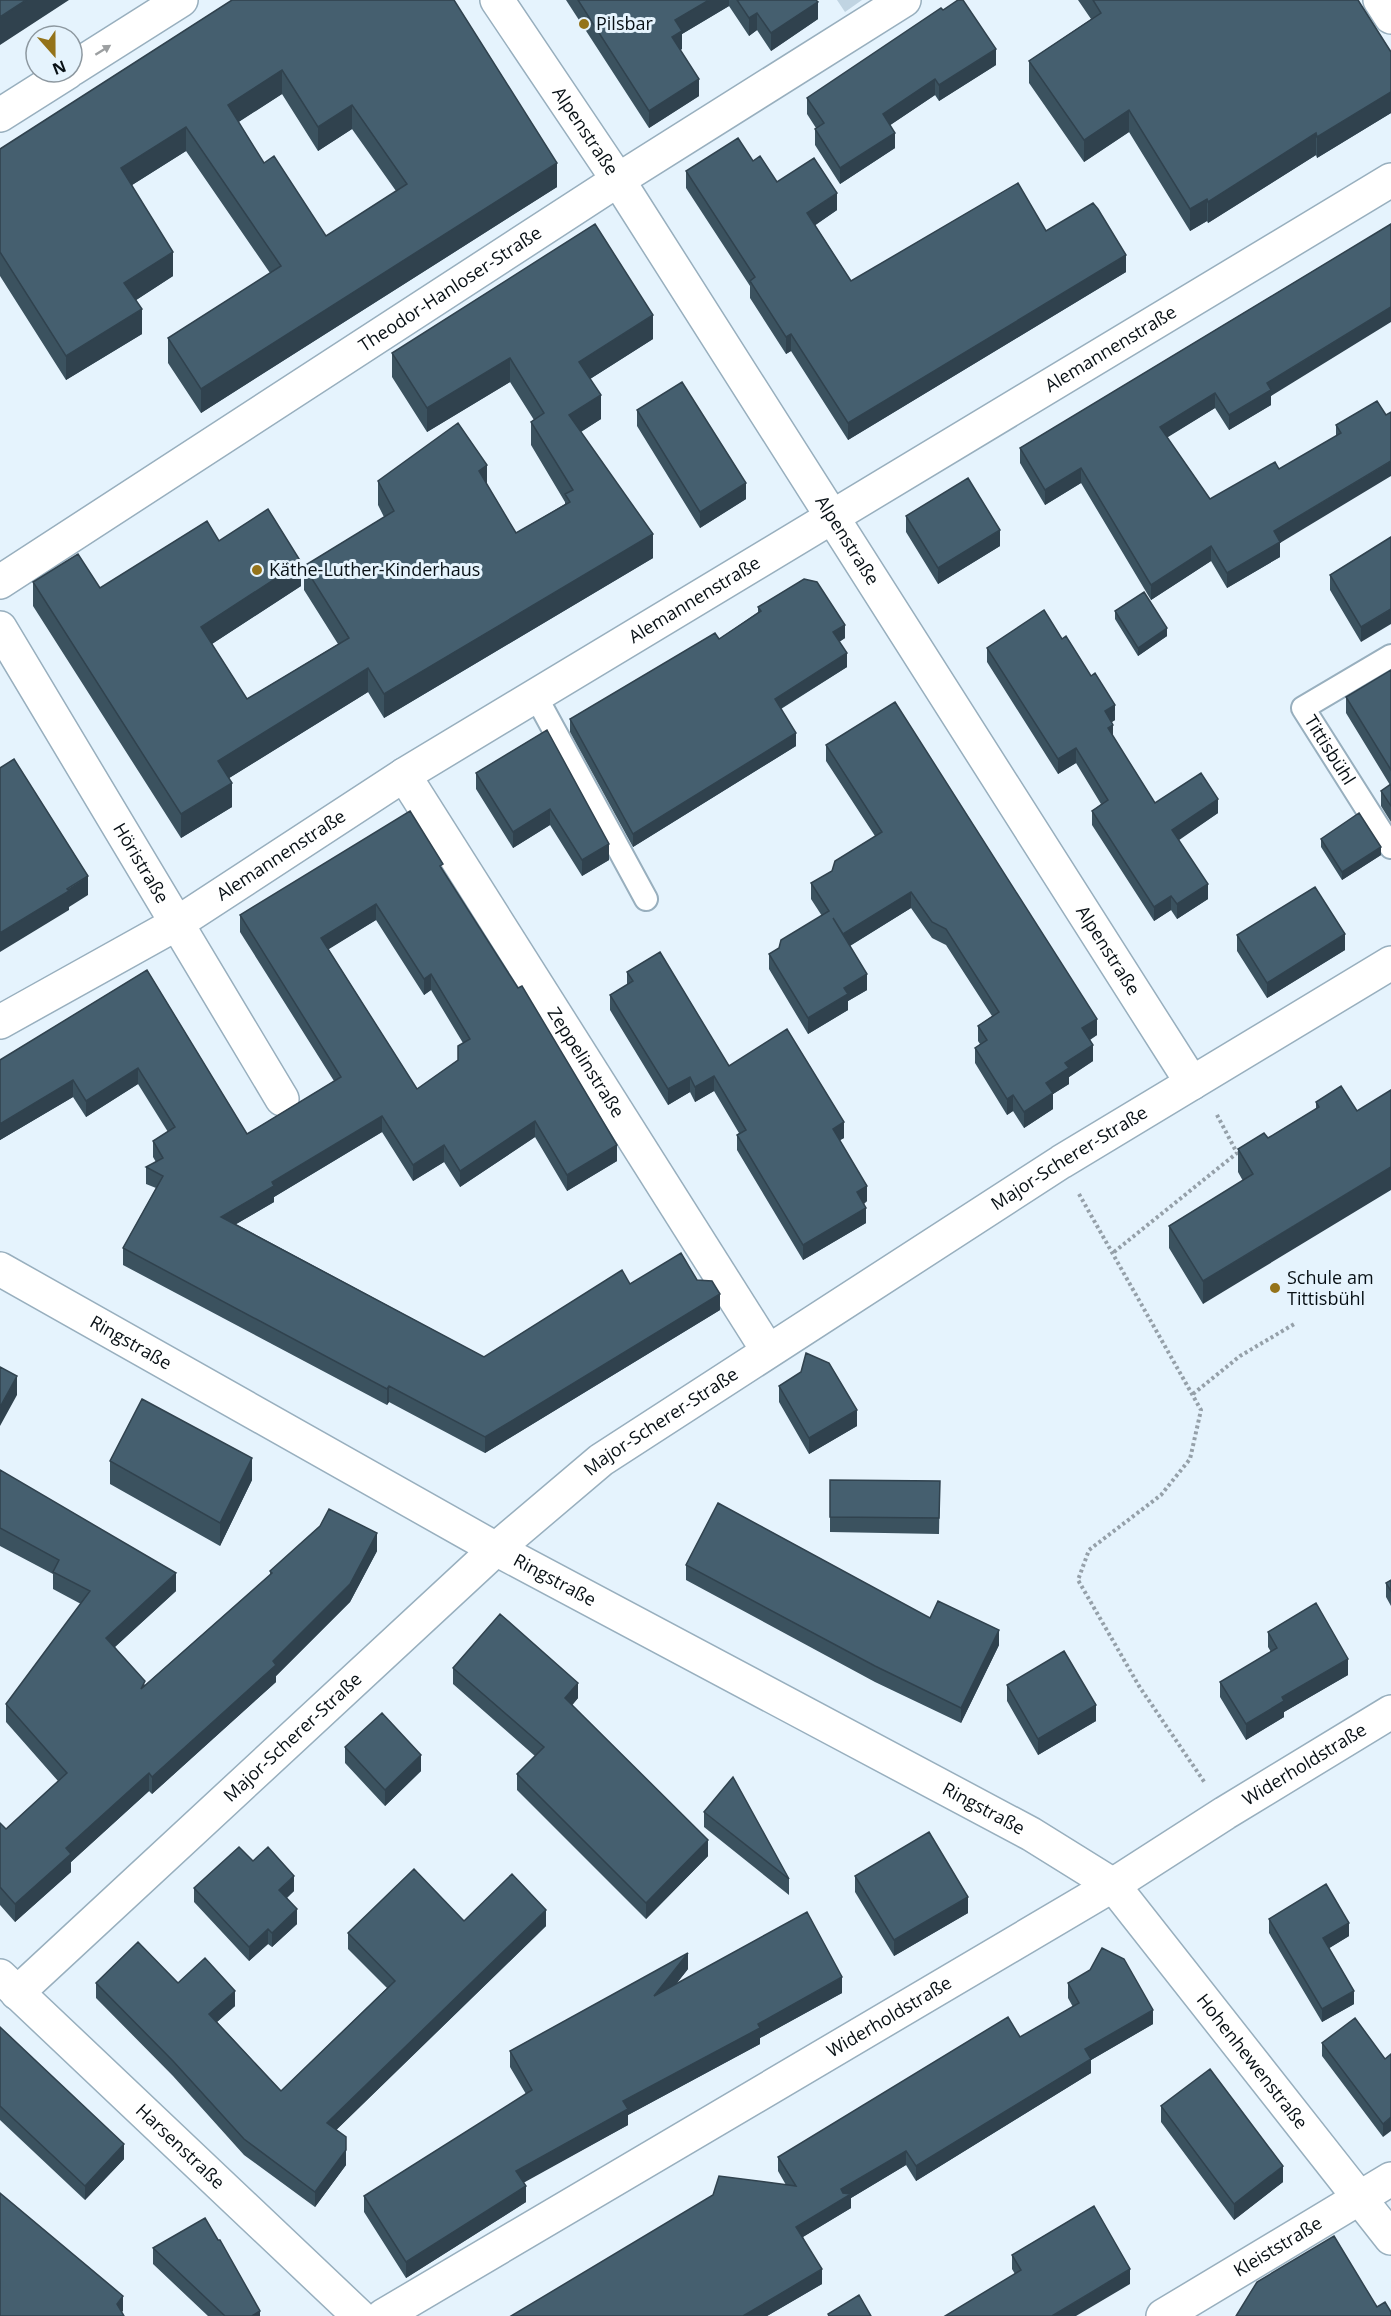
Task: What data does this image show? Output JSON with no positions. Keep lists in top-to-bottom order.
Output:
{
  "streets": {
    "street": [
      "Alpenstraße",
      "Theodor-Hanloser-Straße",
      "Alemannenstraße",
      "Höristraße",
      "Zeppelinstraße",
      "Major-Scherer-Straße",
      "Ringstraße",
      "Widerholdstraße",
      "Hohenhewenstraße",
      "Harsenstraße",
      "Kleiststraße"
    ],
    "lane": ["Tittisbühl"]
  },
  "crossings": [
    ["Alpenstraße", "Theodor-Hanloser-Straße"],
    ["Alpenstraße", "Alemannenstraße"],
    ["Alpenstraße", "Major-Scherer-Straße"],
    ["Alemannenstraße", "Höristraße"],
    ["Alemannenstraße", "Zeppelinstraße"],
    ["Zeppelinstraße", "Major-Scherer-Straße"],
    ["Major-Scherer-Straße", "Ringstraße"],
    ["Major-Scherer-Straße", "Harsenstraße"],
    ["Ringstraße", "Widerholdstraße"],
    ["Ringstraße", "Hohenhewenstraße"],
    ["Widerholdstraße", "Hohenhewenstraße"],
    ["Hohenhewenstraße", "Kleiststraße"]
  ],
  "places": ["Pilsbar", "Käthe-Luther-Kinderhaus", "Schule am Tittisbühl"],
  "north": "bottom"
}
